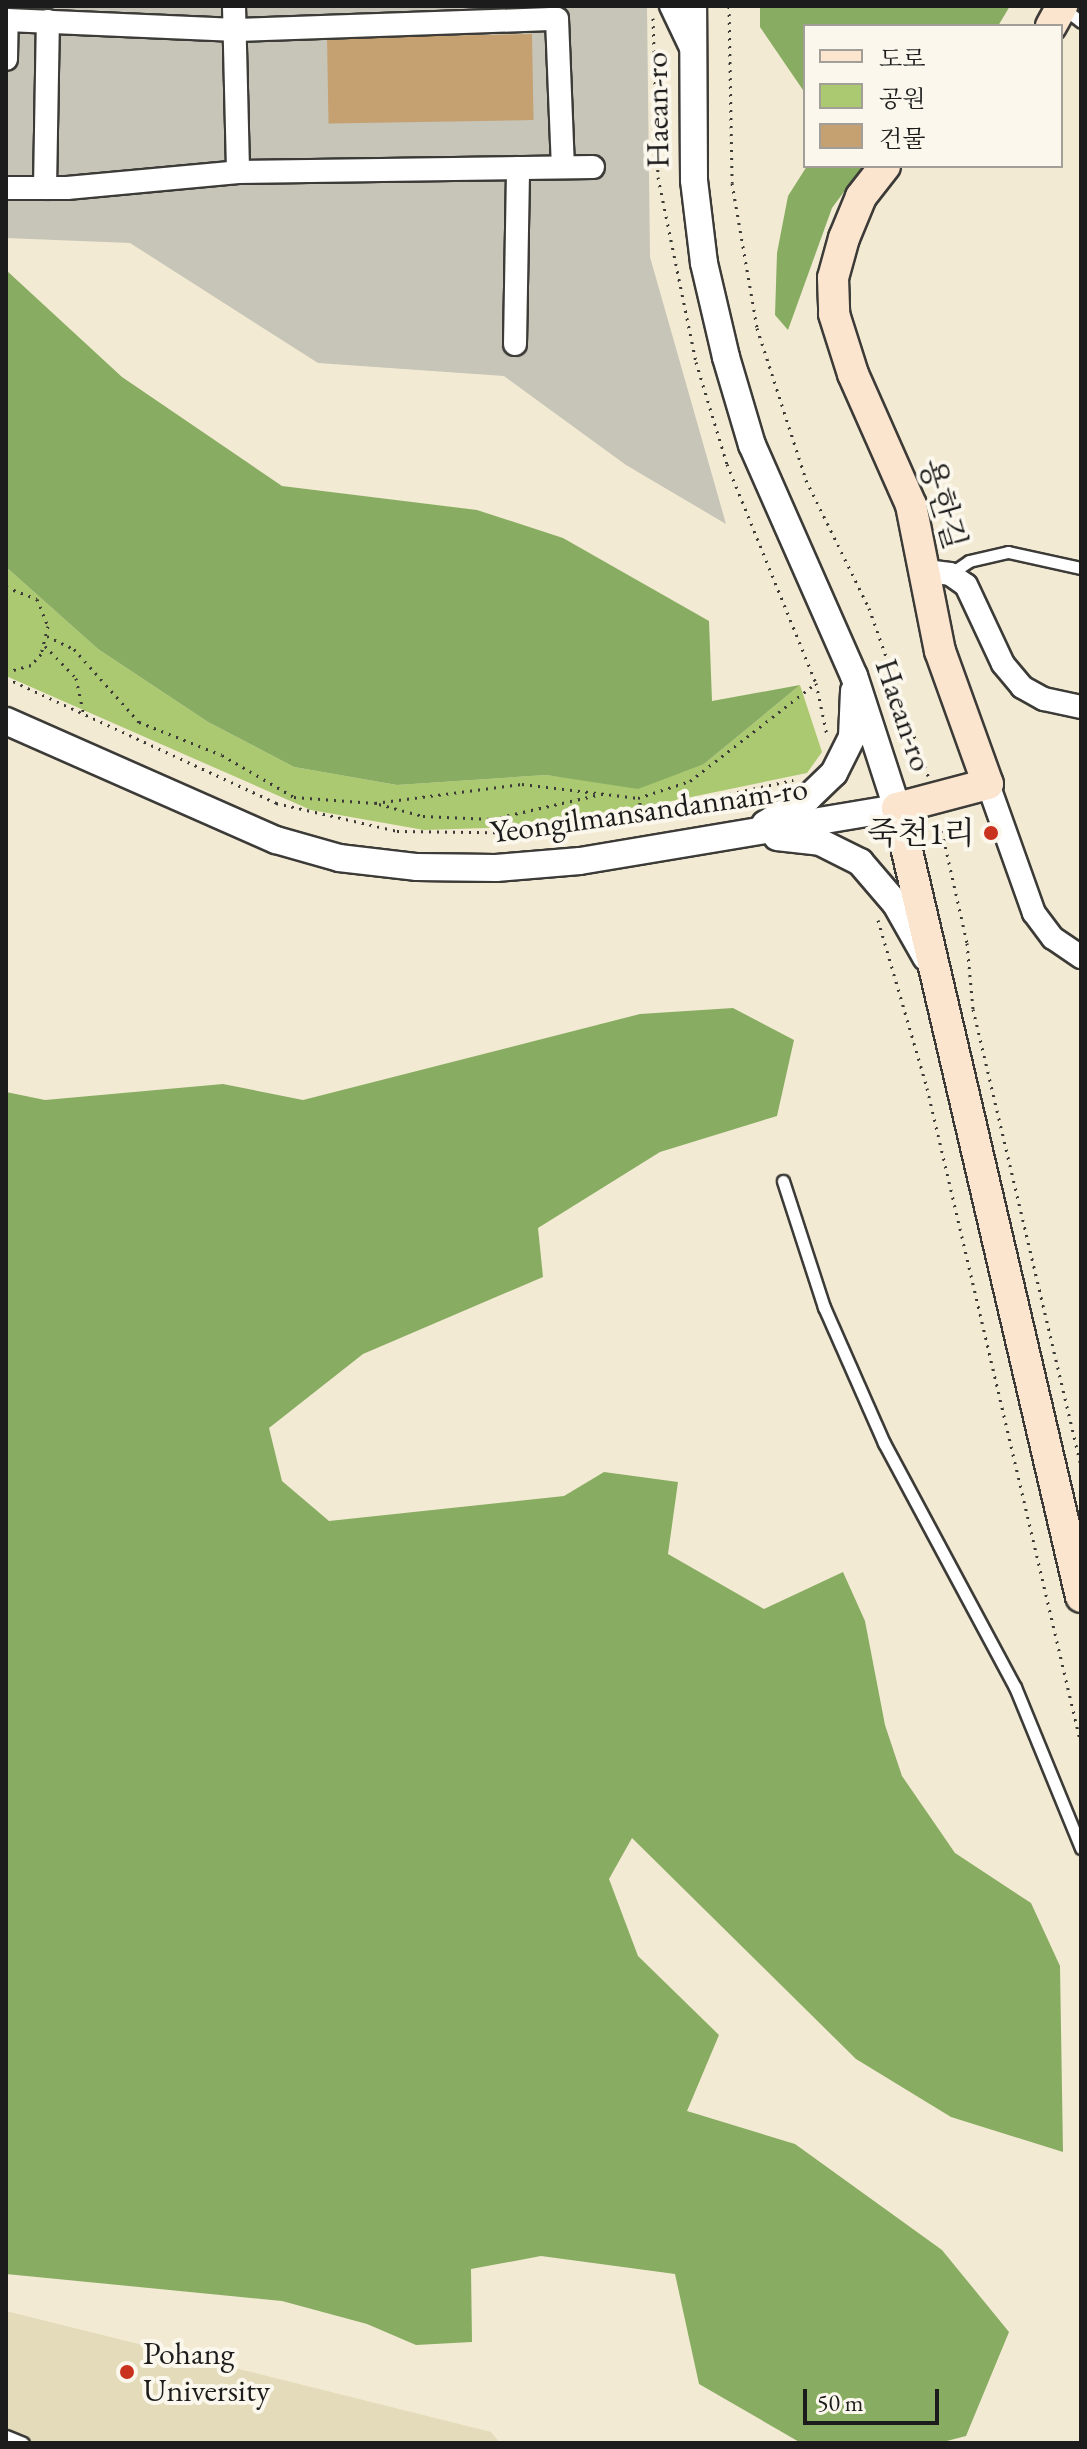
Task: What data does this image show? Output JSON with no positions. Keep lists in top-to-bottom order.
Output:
{
  "streets": {
    "main road": ["Haean-ro", "용한길"],
    "street": ["Yeongilmansandannam-ro"]
  },
  "crossings": [
    ["Haean-ro", "Yeongilmansandannam-ro"]
  ],
  "places": ["죽천1리", "Pohang University"],
  "legend": ["도로", "공원", "건물"],
  "scale_bar": "50 m"
}
